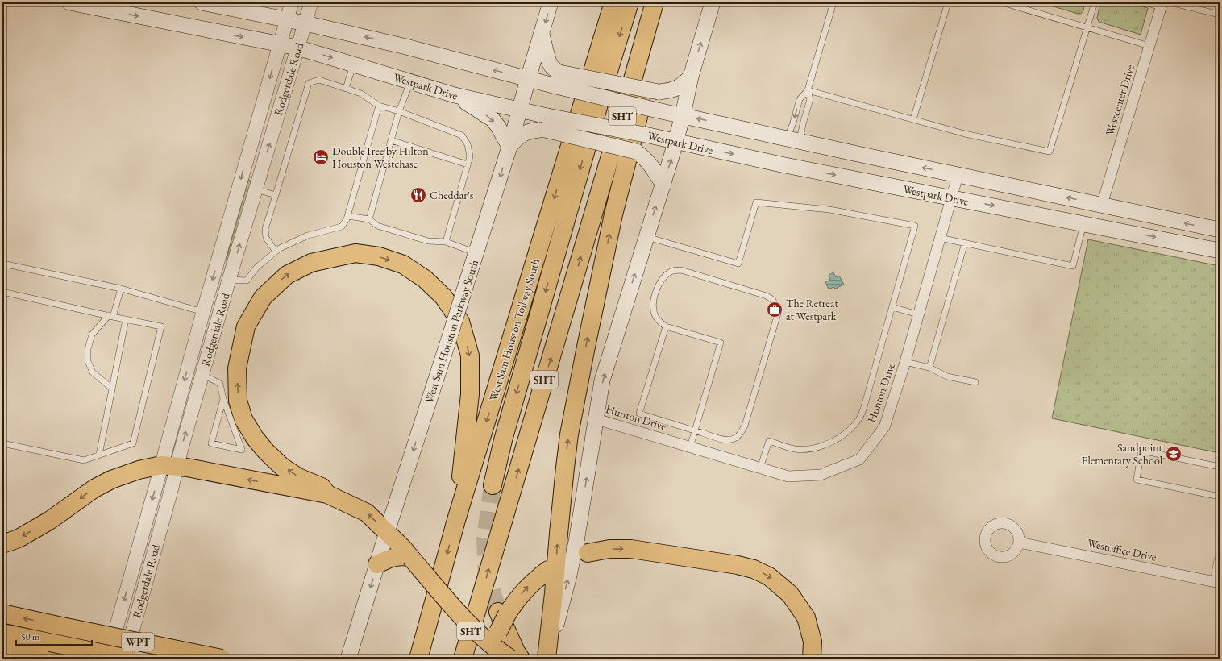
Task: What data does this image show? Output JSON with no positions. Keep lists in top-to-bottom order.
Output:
{
  "streets": {
    "highway": ["SHT", "West Sam Houston Tollway South", "WPT"],
    "main road": ["Westpark Drive", "West Sam Houston Parkway South"],
    "street": [
      "Rodgerdale Road",
      "Westcenter Drive",
      "Hunton Drive",
      "Westoffice Drive"
    ]
  },
  "crossings": [
    ["Rodgerdale Road", "Westpark Drive"],
    ["Rodgerdale Road", "WPT"],
    ["Westpark Drive", "Westcenter Drive"],
    ["Westpark Drive", "West Sam Houston Parkway South"],
    ["Westpark Drive", "Hunton Drive"]
  ],
  "one_way": ["West Sam Houston Parkway South"],
  "places": {
    "hotel": ["DoubleTree by Hilton Houston Westchase"],
    "restaurant": ["Cheddar's"],
    "office": ["The Retreat at Westpark"],
    "school or university": ["Sandpoint Elementary School"]
  },
  "scale_bar": "50 m"
}
